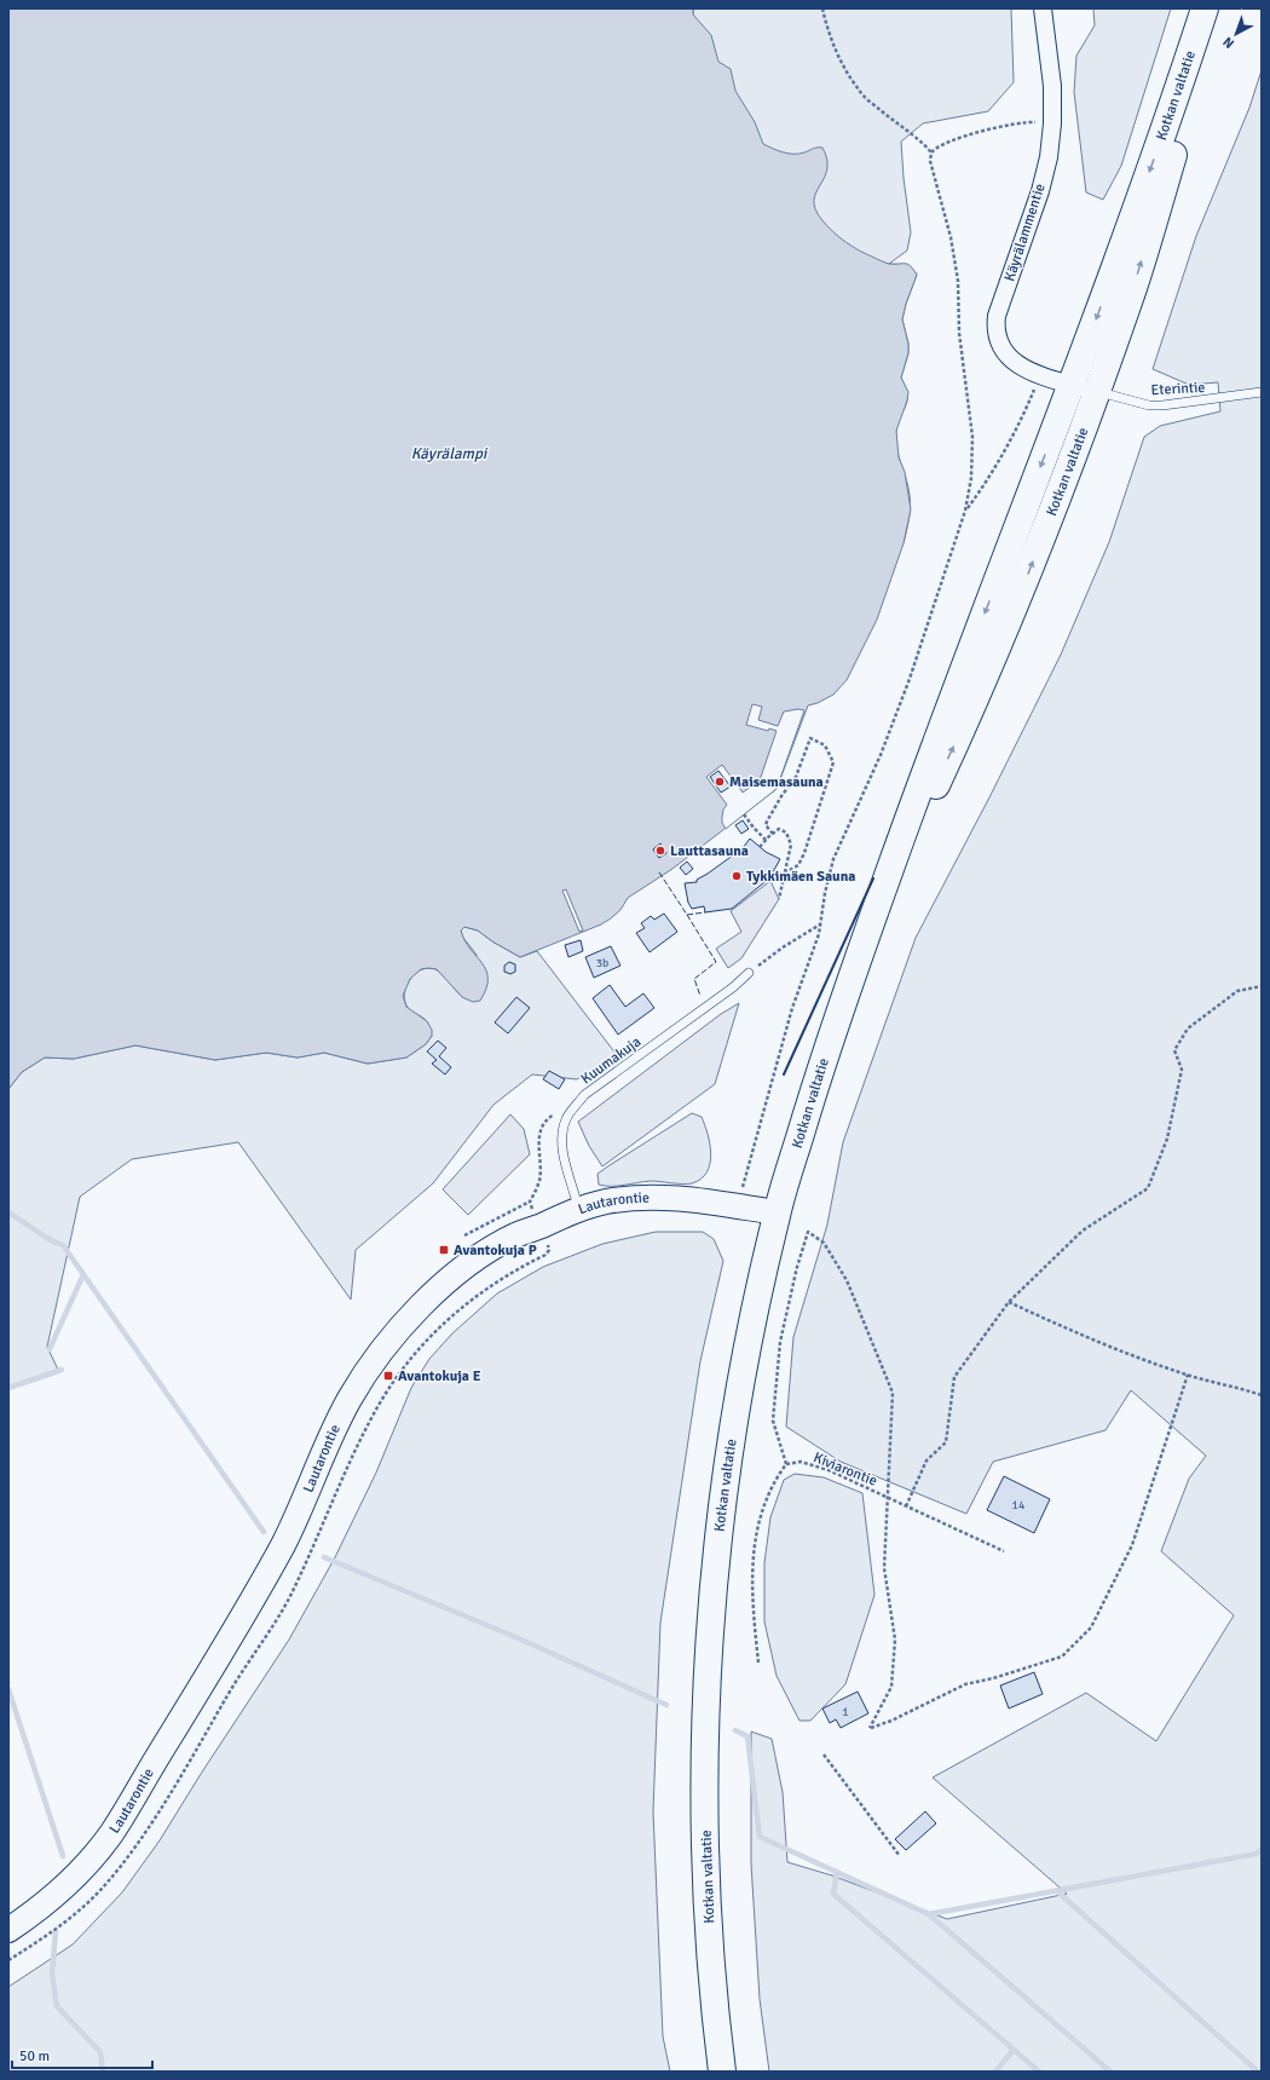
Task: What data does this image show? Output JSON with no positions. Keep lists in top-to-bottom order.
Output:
{
  "streets": {
    "highway": ["Kotkan valtatie"],
    "street": ["Käyrälammentie", "Lautarontie"],
    "lane": ["Eterintie", "Kuumakuja"],
    "path": ["Kiviarontie"]
  },
  "crossings": [
    ["Kotkan valtatie", "Käyrälammentie"],
    ["Kotkan valtatie", "Eterintie"],
    ["Kotkan valtatie", "Lautarontie"],
    ["Käyrälammentie", "Eterintie"],
    ["Kuumakuja", "Lautarontie"]
  ],
  "water": ["Käyrälampi"],
  "places": {
    "other": ["Maisemasauna", "Lauttasauna", "Tykkimäen Sauna"],
    "transit": ["Avantokuja P", "Avantokuja E"]
  },
  "house_numbers": ["3b", "14", "1"],
  "scale_bar": "50 m",
  "north": "bottom left"
}
